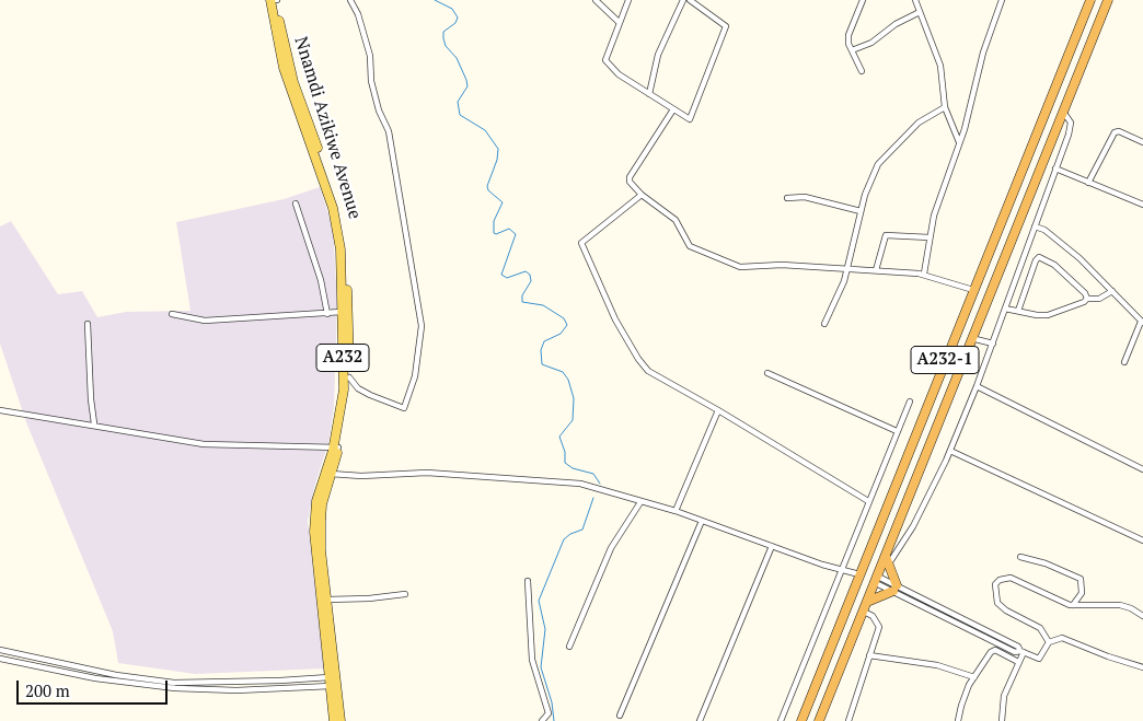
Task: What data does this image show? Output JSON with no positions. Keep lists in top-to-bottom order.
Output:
{
  "streets": {
    "highway": ["A232-1"],
    "main road": ["Nnamdi Azikiwe Avenue", "A232"]
  },
  "scale_bar": "200 m"
}
